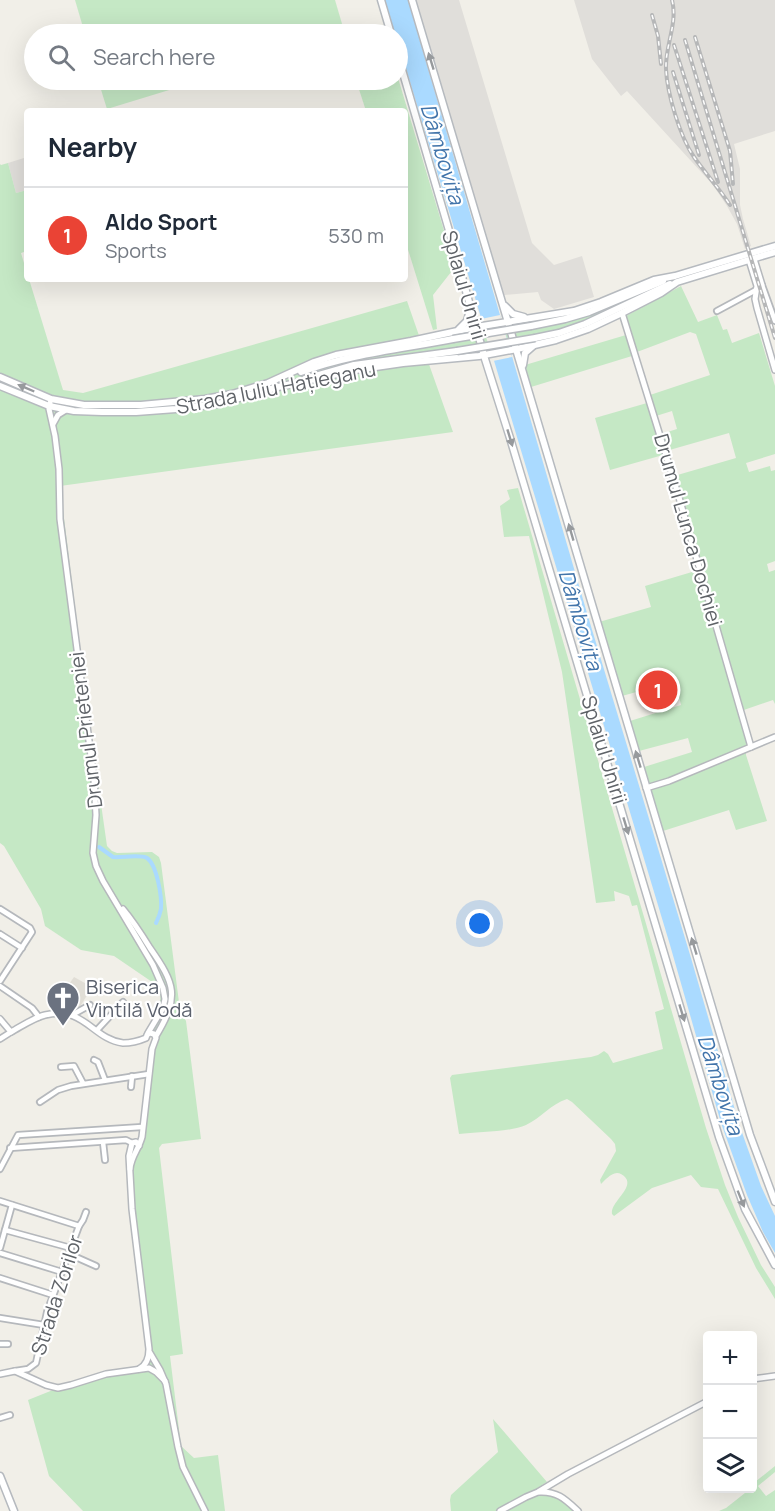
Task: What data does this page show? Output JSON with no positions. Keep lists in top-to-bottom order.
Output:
{
  "streets": {
    "main road": ["Splaiul Unirii", "Strada Iuliu Hațieganu"],
    "street": ["Drumul Lunca Dochiei", "Drumul Prieteniei", "Strada Zorilor"]
  },
  "crossings": [
    ["Splaiul Unirii", "Strada Iuliu Hațieganu"],
    ["Strada Iuliu Hațieganu", "Drumul Prieteniei"]
  ],
  "water": ["Dâmbovița"],
  "places": {
    "church": ["Biserica Vintilă Vodă"]
  },
  "page": {
    "search": "Search here",
    "heading": "Nearby",
    "list": [
      {
        "mark": "1",
        "name": "Aldo Sport",
        "note": "Sports",
        "value": "530 m"
      }
    ],
    "pins": "1",
    "map_buttons": ["+", "−"]
  }
}
